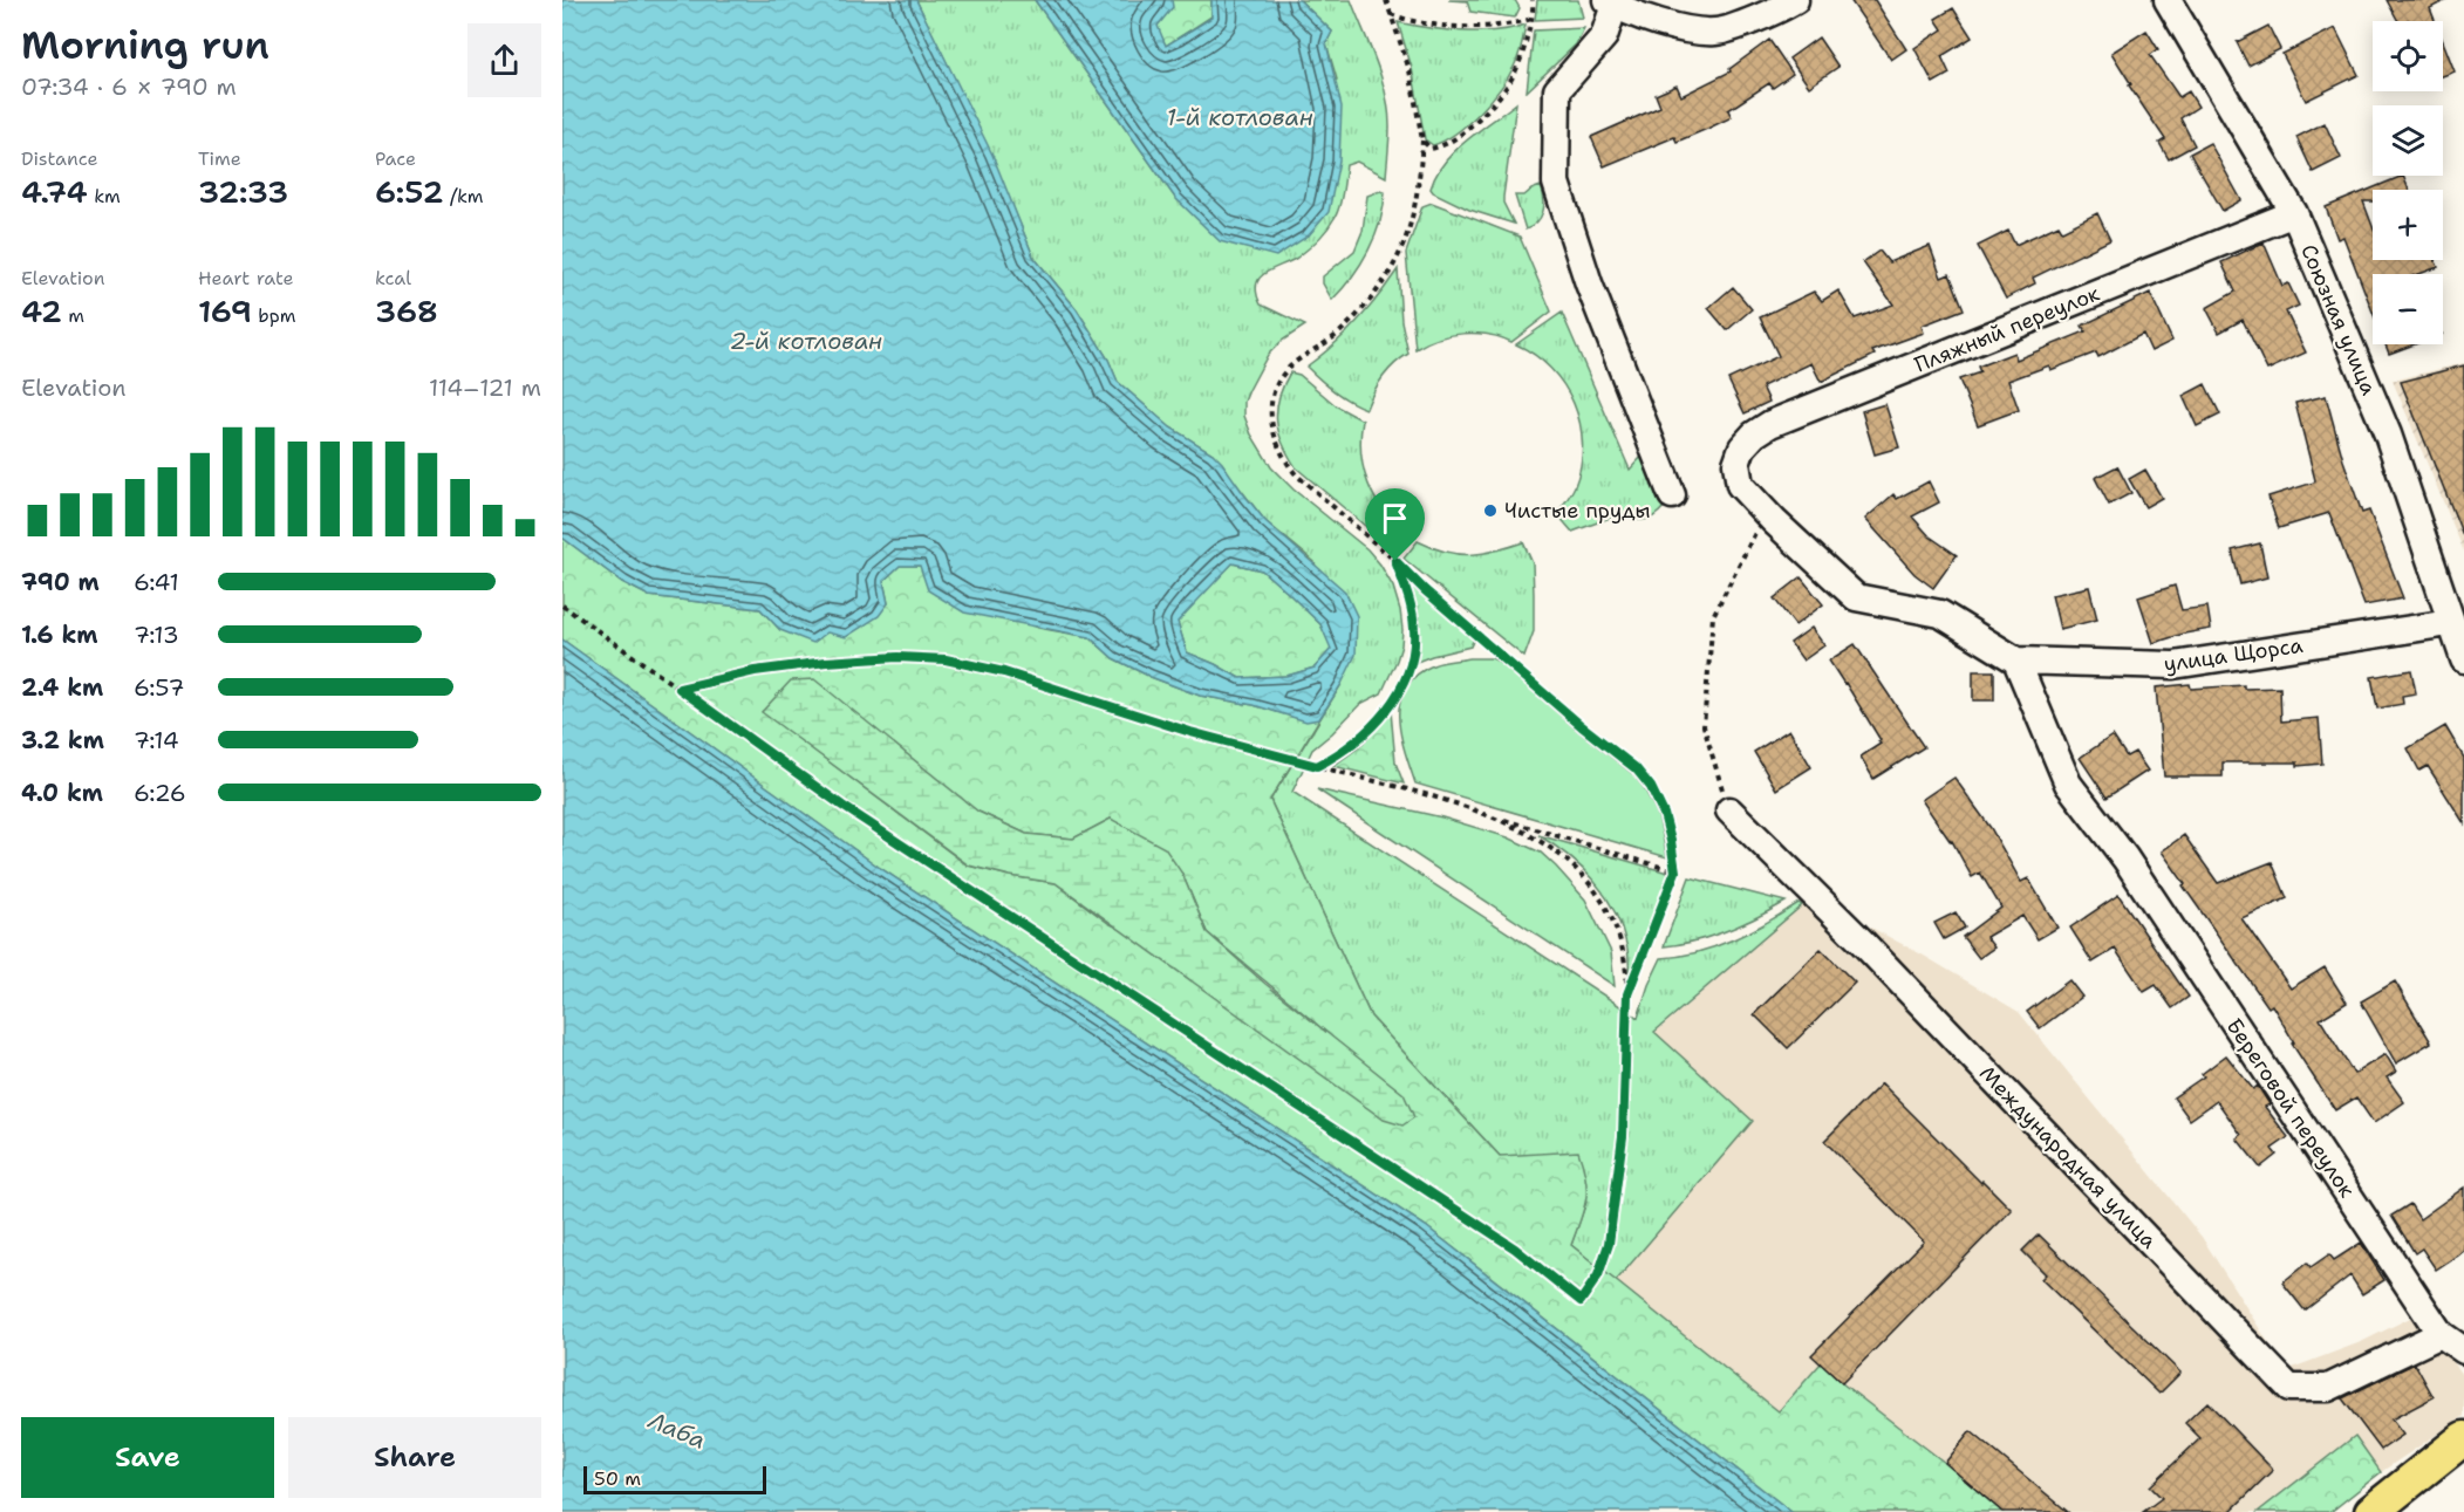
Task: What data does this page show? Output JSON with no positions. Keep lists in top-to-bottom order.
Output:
{
  "streets": {
    "street": [
      "Союзная улица",
      "Пляжный переулок",
      "улица Щорса",
      "Береговой переулок",
      "Международная улица"
    ]
  },
  "crossings": [
    ["Союзная улица", "Пляжный переулок"],
    ["Союзная улица", "улица Щорса"],
    ["Пляжный переулок", "улица Щорса"],
    ["улица Щорса", "Береговой переулок"],
    ["Береговой переулок", "Международная улица"]
  ],
  "water": ["1-й котлован", "2-й котлован", "Лаба"],
  "places": ["Чистые пруды"],
  "scale_bar": "50 m",
  "page": {
    "heading": ["Morning run", "07:34 · 6 × 790 m"],
    "map_buttons": ["+", "−"],
    "stats": [
      ["Distance", "4.74 km"],
      ["Time", "32:33"],
      ["Pace", "6:52 /km"],
      ["Elevation", "42 m"],
      ["Heart rate", "169 bpm"],
      ["kcal", "368"]
    ],
    "chart": ["Elevation", "114–121 m"],
    "list": [
      {
        "name": "790 m",
        "note": "6:41"
      },
      {
        "name": "1.6 km",
        "note": "7:13"
      },
      {
        "name": "2.4 km",
        "note": "6:57"
      },
      {
        "name": "3.2 km",
        "note": "7:14"
      },
      {
        "name": "4.0 km",
        "note": "6:26"
      }
    ],
    "buttons": ["Save", "Share"],
    "scale": "50 m"
  }
}
